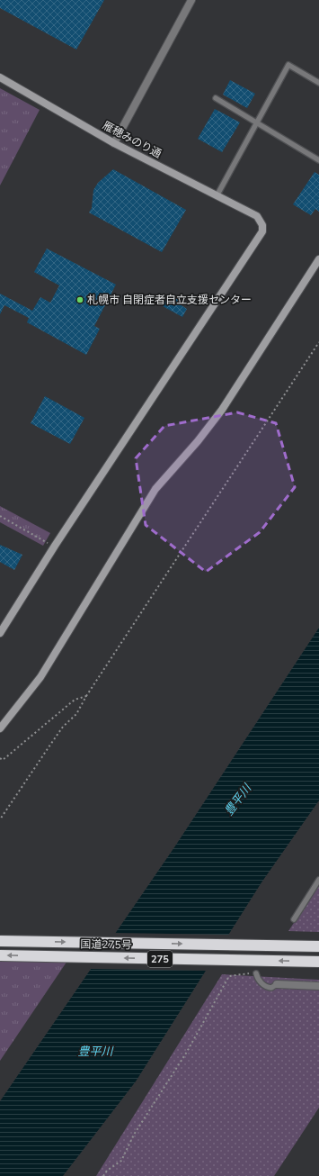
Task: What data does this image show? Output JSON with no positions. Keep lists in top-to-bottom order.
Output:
{
  "streets": {
    "highway": ["国道275号", "275"],
    "street": ["雁穂みのり通"]
  },
  "water": ["豊平川"],
  "places": ["札幌市 自閉症者自立支援センター"]
}
